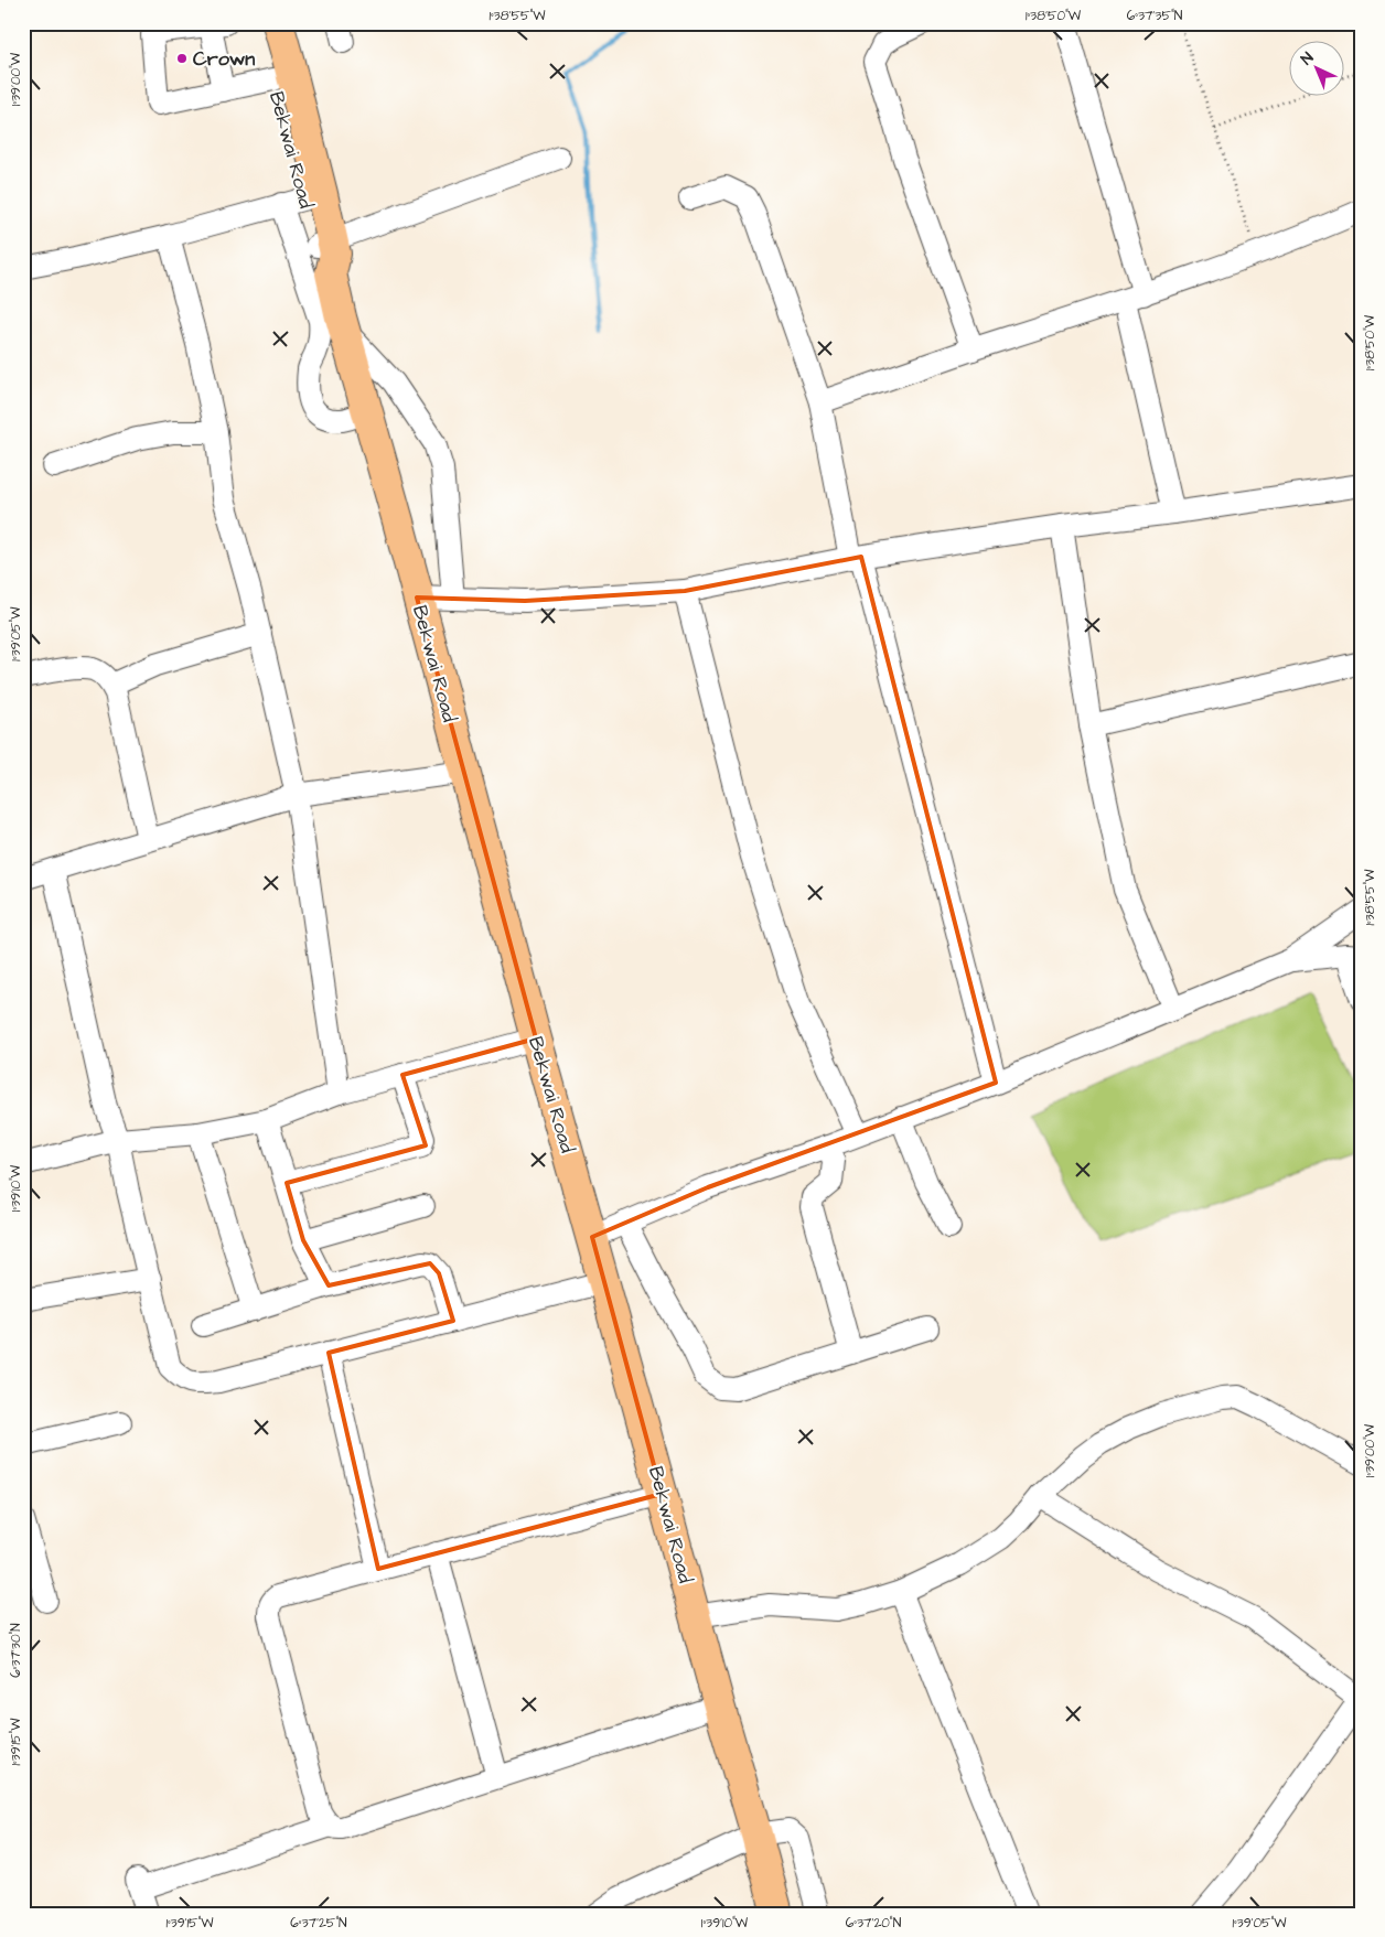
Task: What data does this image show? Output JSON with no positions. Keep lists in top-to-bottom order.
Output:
{
  "streets": {
    "highway": ["Bekwai Road"]
  },
  "places": ["Crown"],
  "north": "top left",
  "coordinates": [
    "1°38'55\"W",
    "1°38'50\"W",
    "6°37'35\"N",
    "1°39'00\"W",
    "1°39'05\"W",
    "1°39'10\"W",
    "6°37'30\"N",
    "1°39'15\"W",
    "6°37'25\"N",
    "6°37'20\"N"
  ]
}
